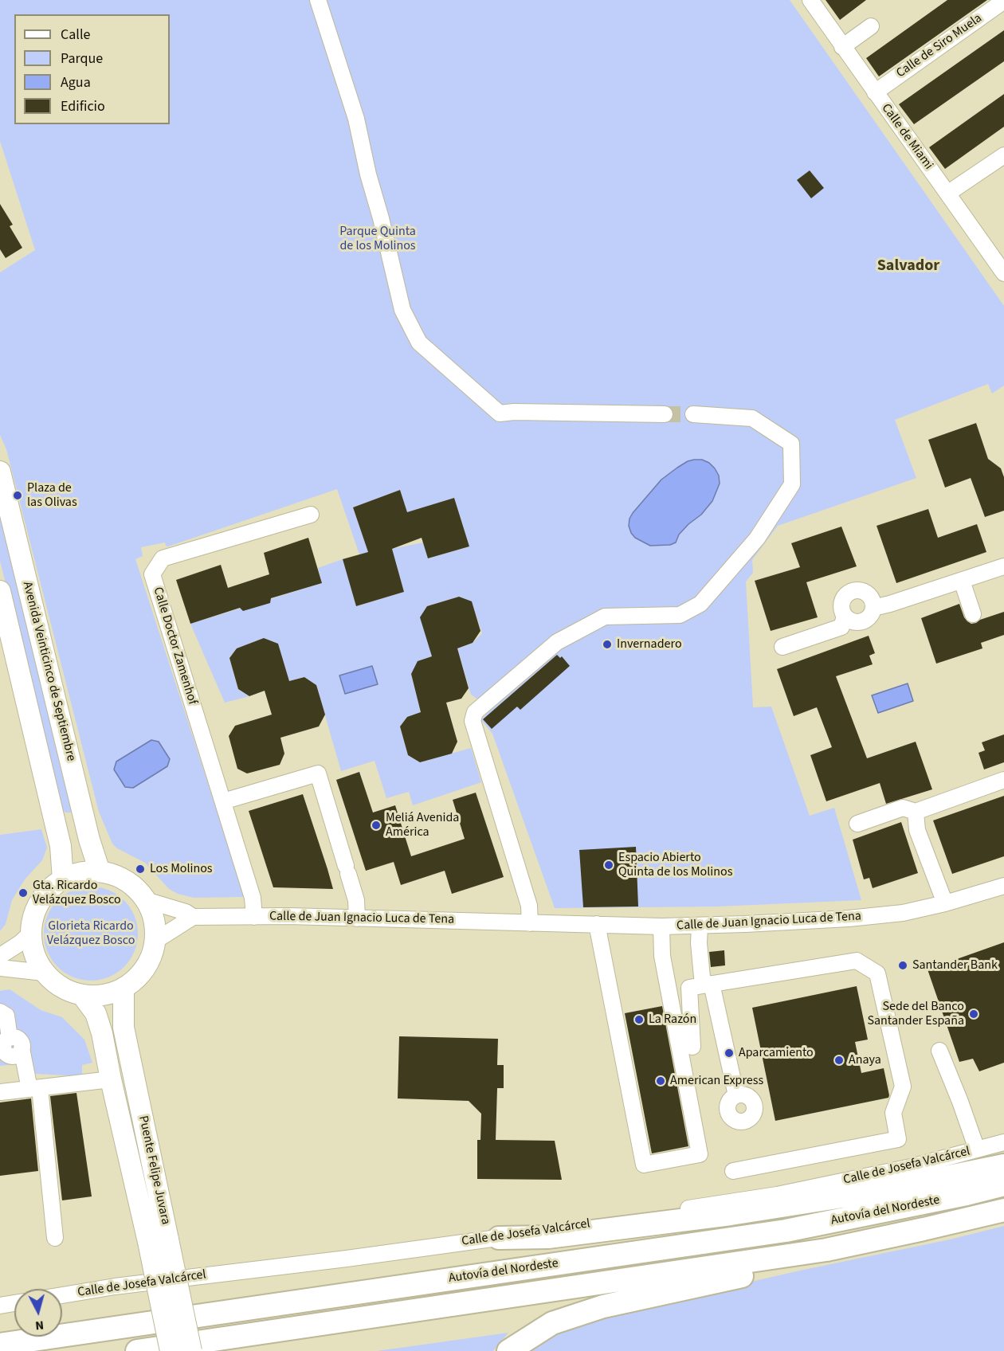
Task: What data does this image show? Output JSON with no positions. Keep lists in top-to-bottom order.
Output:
{
  "streets": {
    "highway": ["Autovía del Nordeste"],
    "main road": ["Avenida Veinticinco de Septiembre", "Puente Felipe Juvara"],
    "street": [
      "Calle de Siro Muela",
      "Calle de Miami",
      "Calle Doctor Zamenhof",
      "Calle de Juan Ignacio Luca de Tena",
      "Calle de Josefa Valcárcel"
    ]
  },
  "crossings": [
    ["Calle de Siro Muela", "Calle de Miami"],
    ["Calle Doctor Zamenhof", "Calle de Juan Ignacio Luca de Tena"],
    ["Avenida Veinticinco de Septiembre", "Calle de Juan Ignacio Luca de Tena"],
    ["Avenida Veinticinco de Septiembre", "Puente Felipe Juvara"],
    ["Calle de Juan Ignacio Luca de Tena", "Puente Felipe Juvara"]
  ],
  "districts": ["Salvador"],
  "parks": ["Parque Quinta de los Molinos", "Glorieta Ricardo Velázquez Bosco"],
  "places": [
    "Plaza de las Olivas",
    "Invernadero",
    "Meliá Avenida América",
    "Espacio Abierto Quinta de los Molinos",
    "Los Molinos",
    "Gta. Ricardo Velázquez Bosco",
    "Santander Bank",
    "Sede del Banco Santander España",
    "La Razón",
    "Aparcamiento",
    "Anaya",
    "American Express"
  ],
  "legend": [
    "Calle",
    "Parque",
    "Agua",
    "Edificio"
  ],
  "north": "bottom"
}
